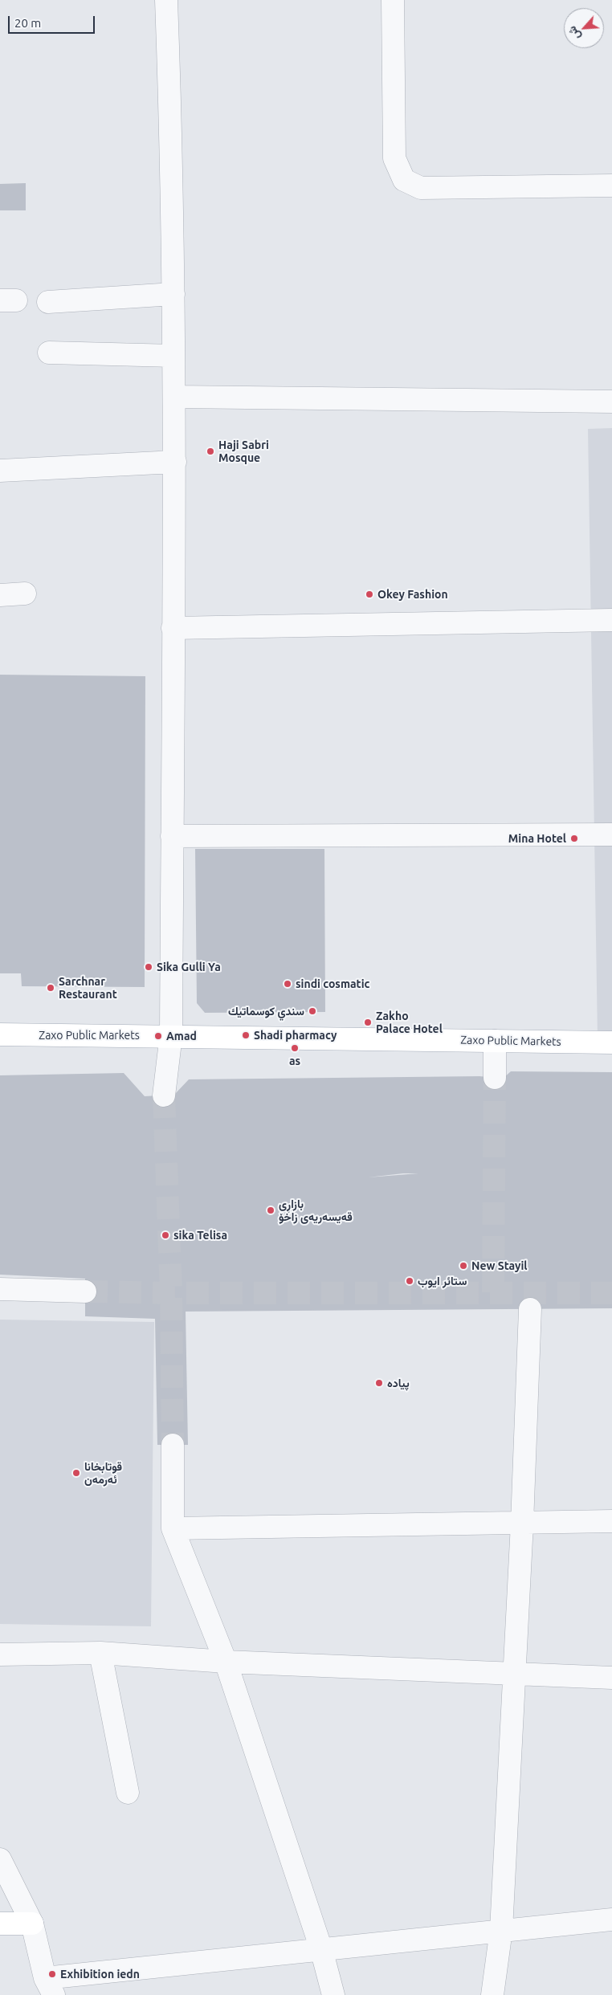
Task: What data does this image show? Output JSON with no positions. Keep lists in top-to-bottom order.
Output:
{
  "streets": {
    "main road": ["Zaxo Public Markets"]
  },
  "places": [
    "Haji Sabri Mosque",
    "Okey Fashion",
    "Mina Hotel",
    "Sika Gulli Ya",
    "sindi cosmatic",
    "Sarchnar Restaurant",
    "سندي کوسماتیك",
    "Zakho Palace Hotel",
    "Shadi pharmacy",
    "Amad",
    "as",
    "بازاڕی قەیسەریەی زاخۆ",
    "sika Telisa",
    "New Stayil",
    "ستائر ايوب",
    "پیادە",
    "قوتابخانا ئه‌رمه‌ن",
    "Exhibition iedn"
  ],
  "scale_bar": "20 m",
  "north": "bottom left"
}
